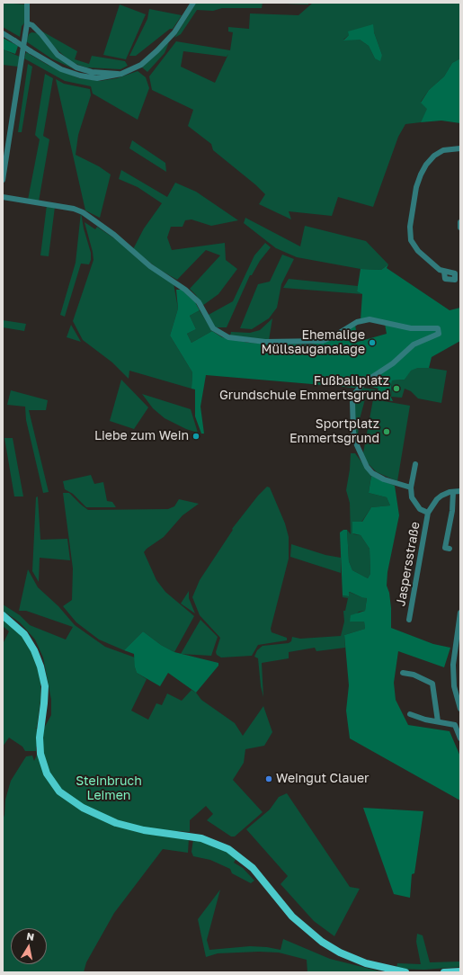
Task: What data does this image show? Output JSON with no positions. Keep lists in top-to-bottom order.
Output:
{
  "streets": {
    "street": ["Jaspersstraße"]
  },
  "parks": ["Steinbruch Leimen"],
  "places": [
    "Ehemalige Müllsauganalage",
    "Fußballplatz Grundschule Emmertsgrund",
    "Sportplatz Emmertsgrund",
    "Liebe zum Wein",
    "Weingut Clauer"
  ],
  "north": "top"
}
